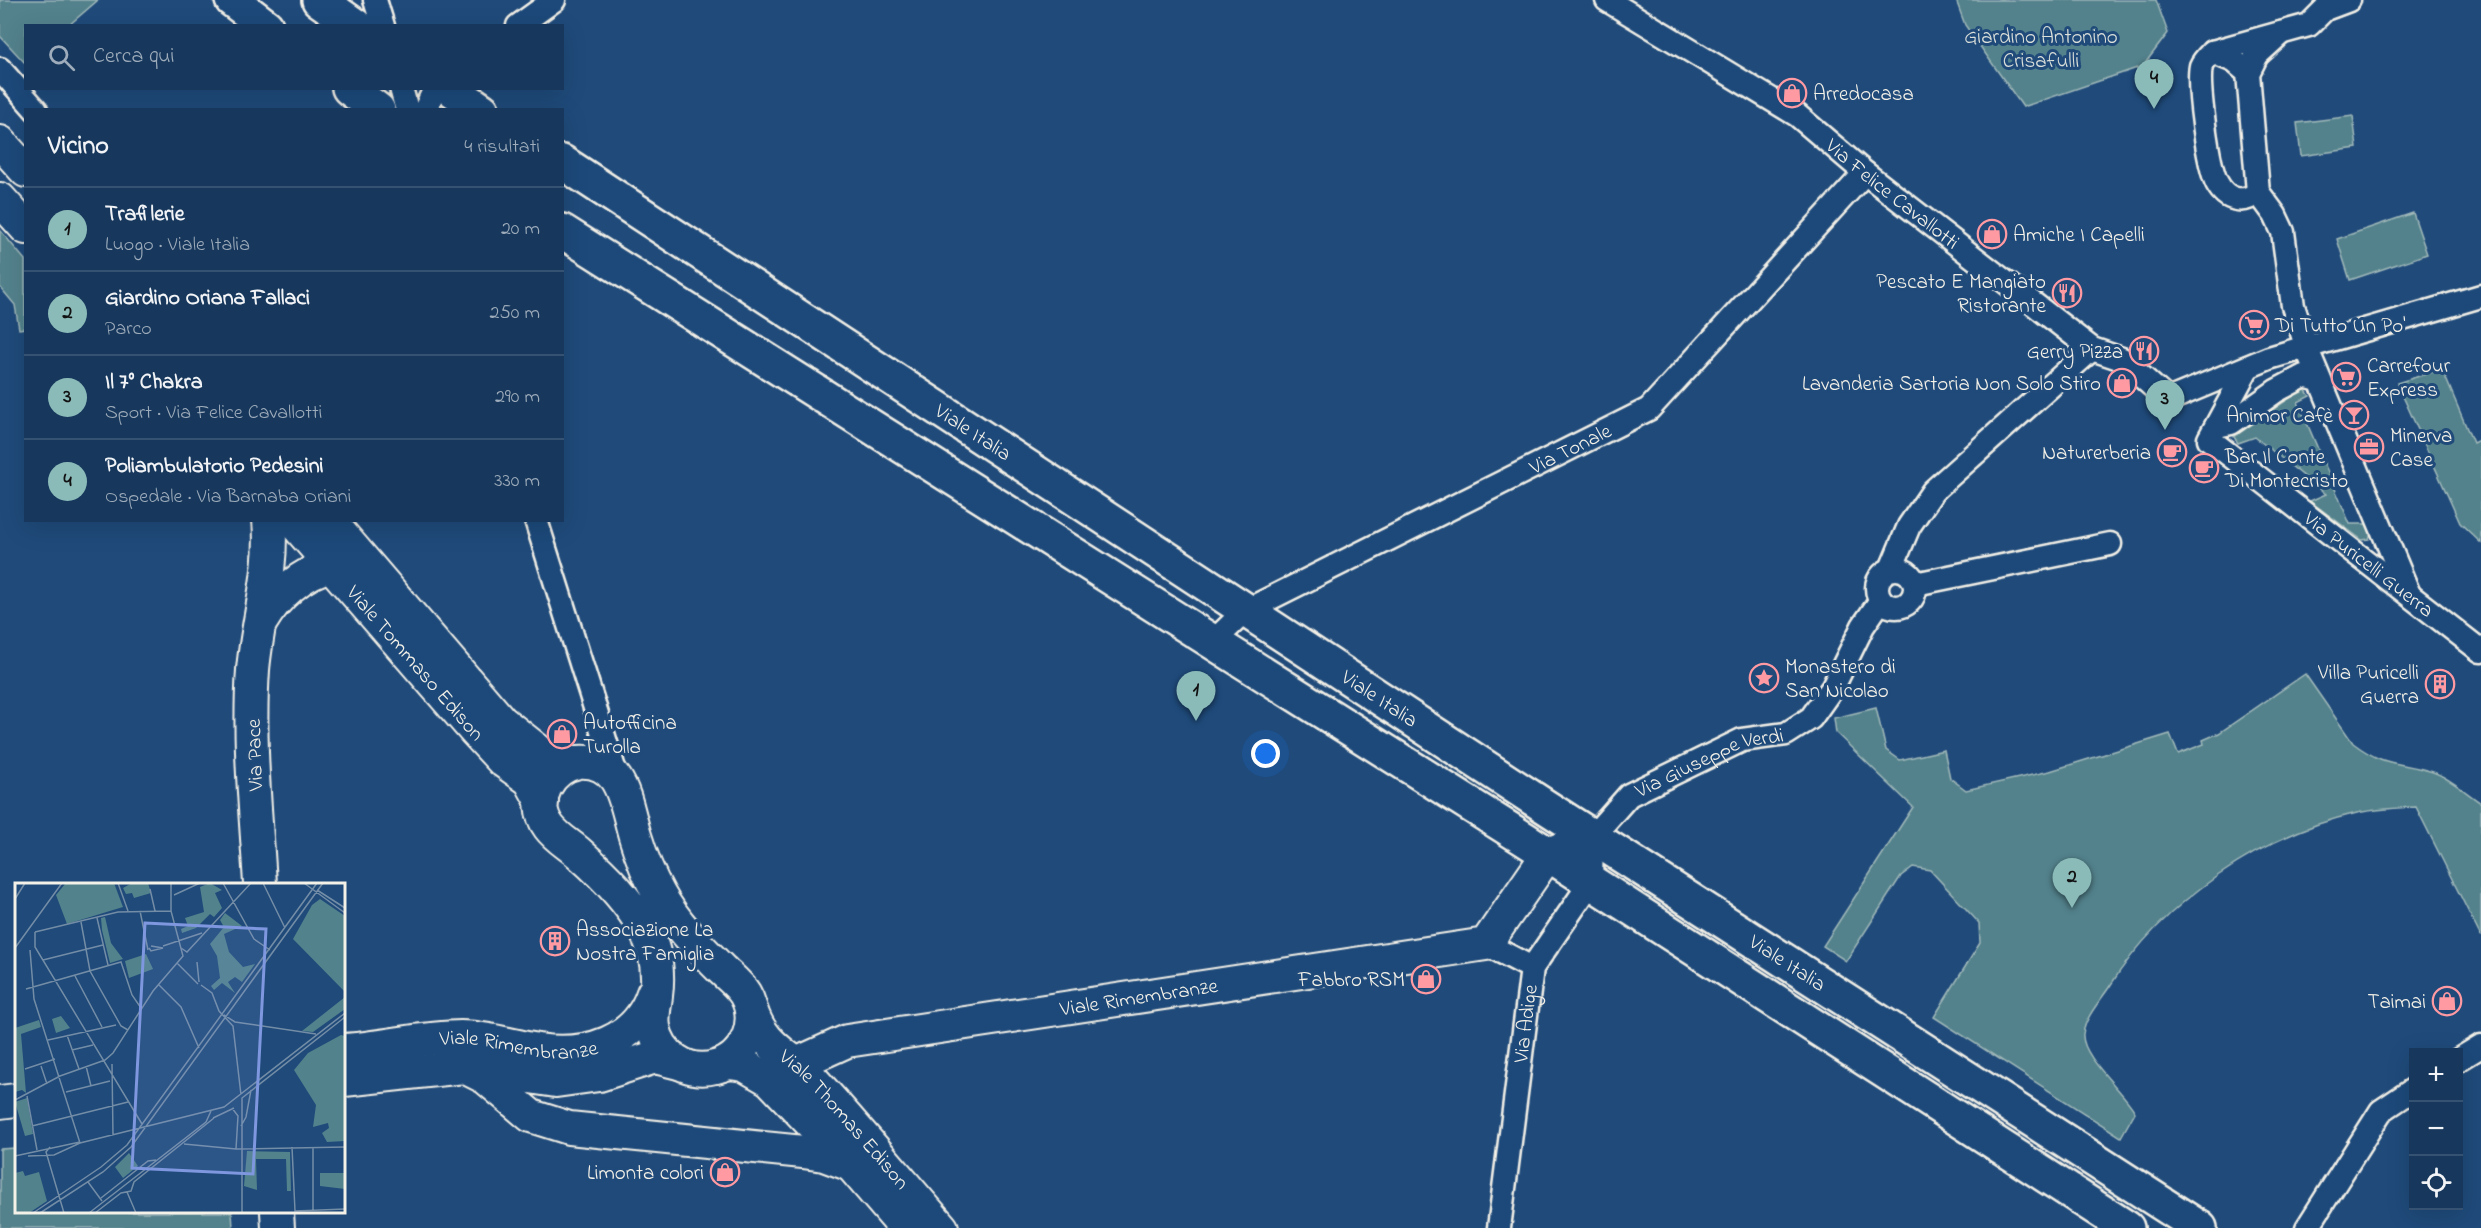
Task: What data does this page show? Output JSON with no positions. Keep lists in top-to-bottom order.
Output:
{
  "streets": {
    "main road": ["Viale Italia"],
    "street": [
      "Via Felice Cavallotti",
      "Via Tonale",
      "Via Puricelli Guerra",
      "Viale Tommaso Edison",
      "Via Pace",
      "Via Giuseppe Verdi",
      "Viale Rimembranze",
      "Via Adige",
      "Viale Thomas Edison"
    ]
  },
  "crossings": [
    ["Via Felice Cavallotti", "Via Tonale"],
    ["Via Felice Cavallotti", "Via Giuseppe Verdi"],
    ["Viale Italia", "Via Tonale"],
    ["Viale Italia", "Via Giuseppe Verdi"],
    ["Viale Italia", "Via Adige"],
    ["Viale Tommaso Edison", "Via Pace"],
    ["Viale Tommaso Edison", "Viale Rimembranze"],
    ["Viale Tommaso Edison", "Viale Thomas Edison"],
    ["Viale Rimembranze", "Viale Thomas Edison"]
  ],
  "parks": ["Giardino Antonino Crisafulli"],
  "places": {
    "shop": [
      "Arredocasa",
      "Amiche I Capelli",
      "Lavanderia Sartoria Non Solo Stiro",
      "Autofficina Turolla",
      "Fabbro RSM",
      "Taimai",
      "Limonta colori"
    ],
    "restaurant": ["Pescato E Mangiato Ristorante", "Gerry Pizza"],
    "supermarket": ["Di Tutto Un Po'", "Carrefour Express"],
    "bar": ["Animor Cafè"],
    "office": ["Minerva Case"],
    "cafe": ["Naturerberia", "Bar Il Conte Di Montecristo"],
    "place": ["Monastero di San Nicolao"],
    "building": ["Villa Puricelli Guerra", "Associazione La Nostra Famiglia"]
  },
  "page": {
    "search": "Cerca qui",
    "pins": [
      "4",
      "3",
      "1",
      "2"
    ],
    "heading": ["Vicino", "4 risultati"],
    "list": [
      {
        "mark": "1",
        "name": "Trafilerie",
        "note": "Luogo · Viale Italia",
        "value": "20 m"
      },
      {
        "mark": "2",
        "name": "Giardino Oriana Fallaci",
        "note": "Parco",
        "value": "250 m"
      },
      {
        "mark": "3",
        "name": "Il 7° Chakra",
        "note": "Sport · Via Felice Cavallotti",
        "value": "290 m"
      },
      {
        "mark": "4",
        "name": "Poliambulatorio Pedesini",
        "note": "Ospedale · Via Barnaba Oriani",
        "value": "330 m"
      }
    ],
    "map_buttons": ["+", "−"]
  }
}
